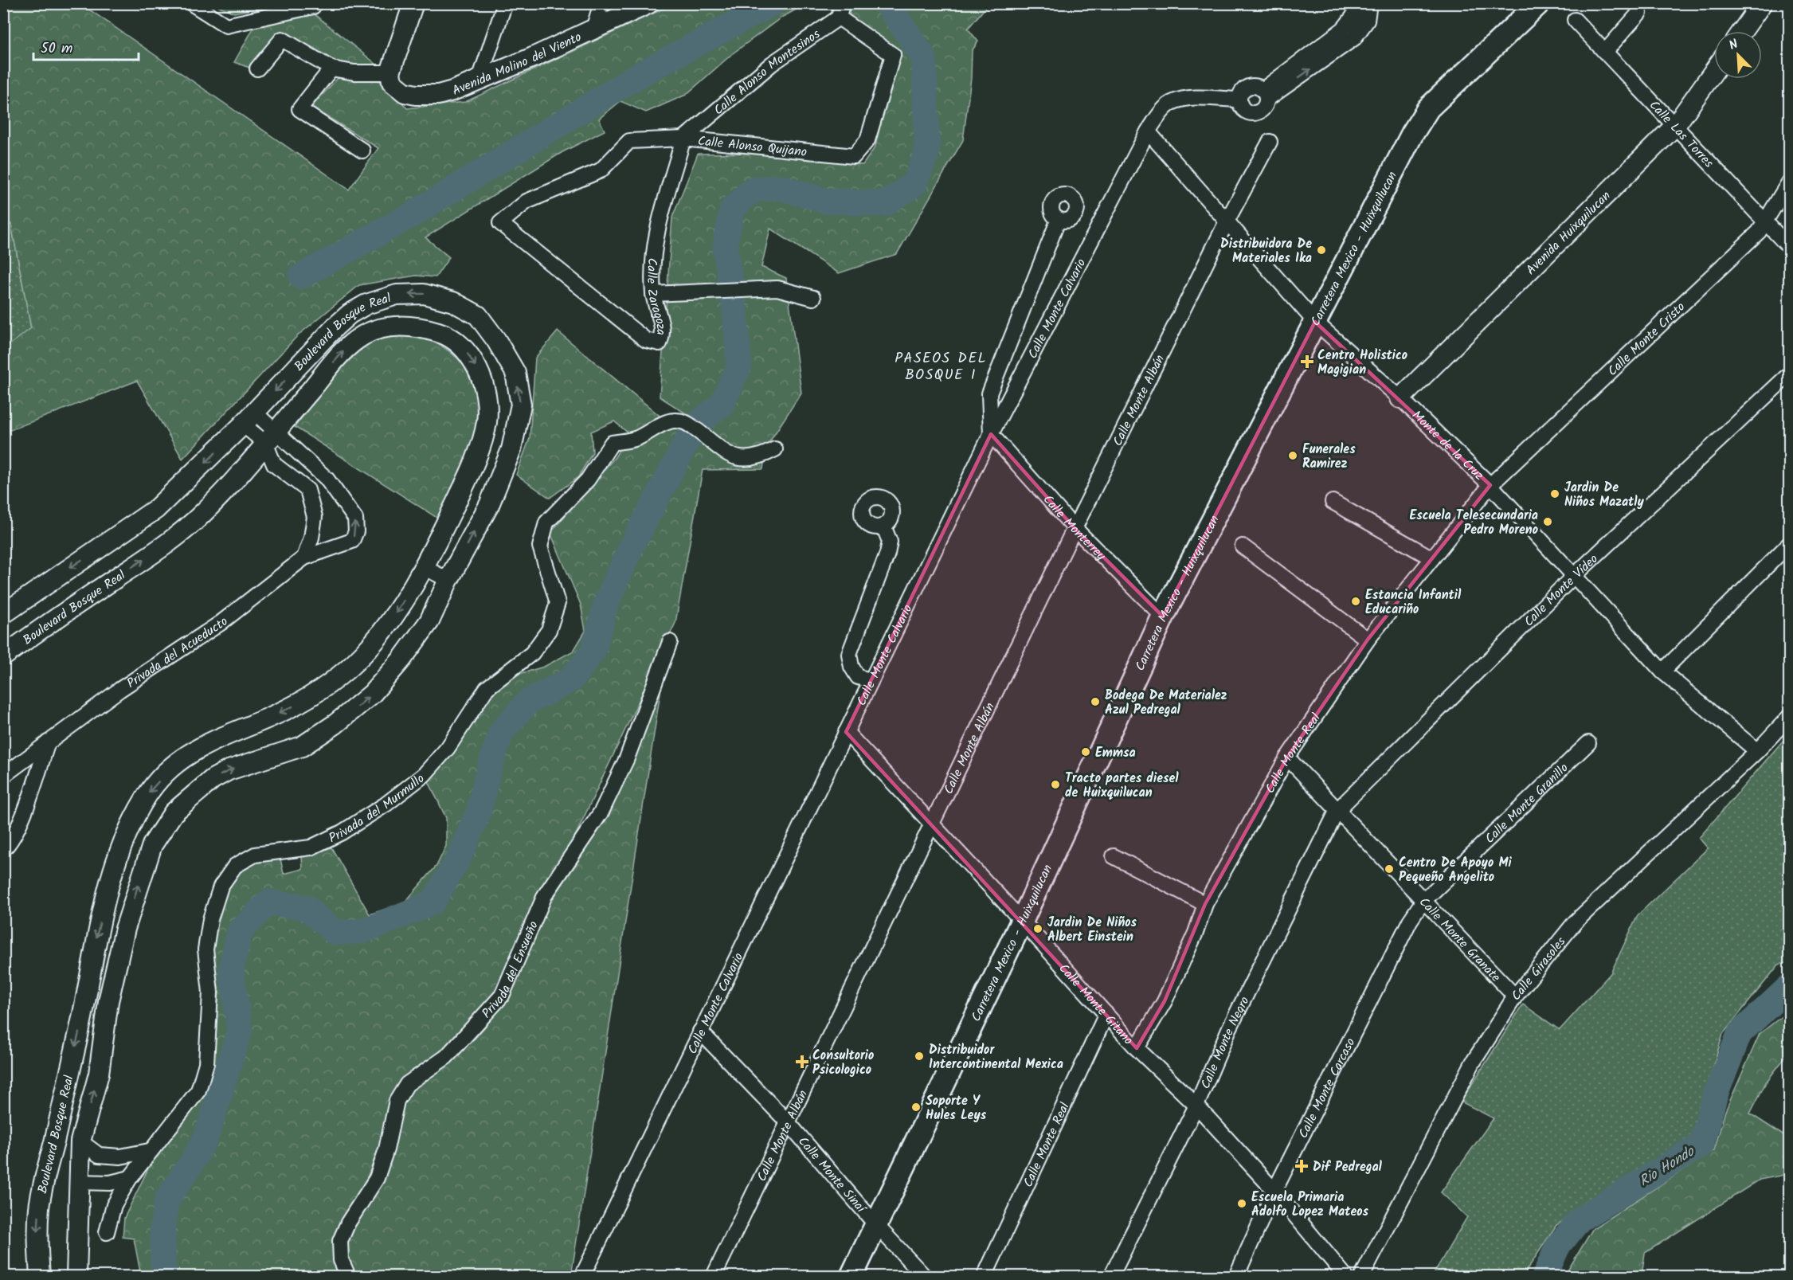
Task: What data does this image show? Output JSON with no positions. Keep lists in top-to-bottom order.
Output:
{
  "streets": {
    "main road": ["Carretera Mexico - Huixquilucan"],
    "street": [
      "Avenida Molino del Viento",
      "Calle Alonso Montesinos",
      "Calle Las Torres",
      "Calle Alonso Quijano",
      "Avenida Huixquilucan",
      "Calle Zaragoza",
      "Calle Monte Calvario",
      "Boulevard Bosque Real",
      "Calle Monte Cristo",
      "Calle Monte Albán",
      "Monte de la Cruz",
      "Calle Monterrey",
      "Calle Monte Vídeo",
      "Privada del Acueducto",
      "Calle Monte Real",
      "Calle Monte Granillo",
      "Privada del Murmullo",
      "Calle Monte Granate",
      "Privada del Ensueño",
      "Calle Girasoles",
      "Calle Monte Gitano",
      "Calle Monte Negro",
      "Calle Monte Carcaso",
      "Calle Monte Sinaí"
    ]
  },
  "crossings": [
    ["Calle Alonso Montesinos", "Calle Alonso Quijano"],
    ["Calle Alonso Montesinos", "Calle Zaragoza"],
    ["Calle Las Torres", "Avenida Huixquilucan"],
    ["Calle Las Torres", "Calle Monte Cristo"],
    ["Calle Alonso Quijano", "Calle Zaragoza"],
    ["Avenida Huixquilucan", "Monte de la Cruz"],
    ["Carretera Mexico - Huixquilucan", "Monte de la Cruz"],
    ["Carretera Mexico - Huixquilucan", "Calle Monterrey"],
    ["Carretera Mexico - Huixquilucan", "Calle Monte Gitano"],
    ["Carretera Mexico - Huixquilucan", "Calle Monte Sinaí"],
    ["Calle Monte Calvario", "Monte de la Cruz"],
    ["Calle Monte Calvario", "Calle Monterrey"],
    ["Calle Monte Calvario", "Calle Monte Gitano"],
    ["Calle Monte Calvario", "Calle Monte Sinaí"],
    ["Boulevard Bosque Real", "Privada del Acueducto"],
    ["Calle Monte Cristo", "Monte de la Cruz"],
    ["Calle Monte Cristo", "Calle Monte Real"],
    ["Calle Monte Albán", "Monte de la Cruz"],
    ["Calle Monte Albán", "Calle Monterrey"],
    ["Calle Monte Albán", "Calle Monte Gitano"],
    ["Calle Monte Albán", "Calle Monte Sinaí"],
    ["Monte de la Cruz", "Calle Monte Vídeo"],
    ["Monte de la Cruz", "Calle Monte Real"],
    ["Monte de la Cruz", "Calle Girasoles"],
    ["Calle Monte Vídeo", "Calle Monte Granate"],
    ["Calle Monte Vídeo", "Calle Monte Negro"],
    ["Calle Monte Real", "Calle Monte Granate"],
    ["Calle Monte Real", "Calle Monte Gitano"],
    ["Calle Monte Granillo", "Calle Monte Granate"],
    ["Calle Monte Granillo", "Calle Monte Carcaso"],
    ["Calle Monte Granate", "Calle Girasoles"],
    ["Calle Monte Granate", "Calle Monte Negro"],
    ["Calle Monte Granate", "Calle Monte Carcaso"],
    ["Calle Monte Gitano", "Calle Monte Negro"],
    ["Calle Monte Gitano", "Calle Monte Carcaso"]
  ],
  "districts": ["PASEOS DEL BOSQUE I"],
  "water": ["Rio Hondo"],
  "places": {
    "other": [
      "Distribuidora De Materiales Ika",
      "Funerales Ramirez",
      "Jardin De Niños Mazatly",
      "Escuela Telesecundaria Pedro Moreno",
      "Estancia Infantil Educariño",
      "Bodega De Materialez Azul Pedregal",
      "Emmsa",
      "Tracto partes diesel de Huixquilucan",
      "Centro De Apoyo Mi Pequeño Angelito",
      "Jardin De Niños Albert Einstein",
      "Distribuidor Intercontinental Mexica",
      "Soporte Y Hules Leys",
      "Escuela Primaria Adolfo Lopez Mateos"
    ],
    "health": ["Centro Holistico Magigian", "Consultorio Psicologico", "Dif Pedregal"]
  },
  "scale_bar": "50 m",
  "north": "top left"
}
